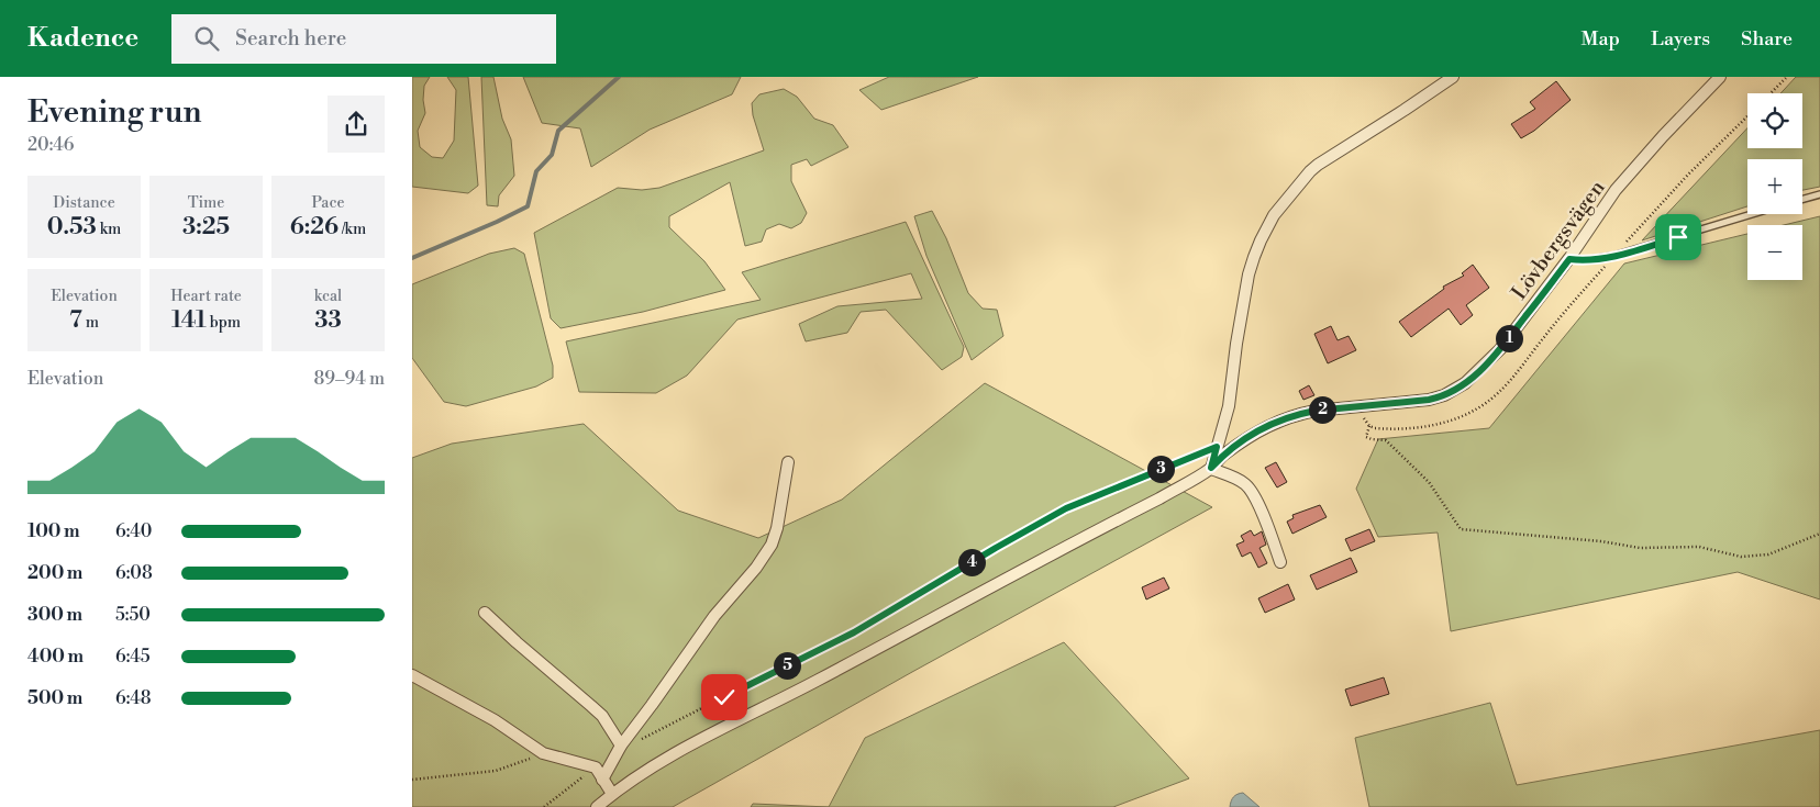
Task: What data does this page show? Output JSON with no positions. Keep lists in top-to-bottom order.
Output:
{
  "streets": {
    "street": ["Lövbergsvägen"]
  },
  "page": {
    "header": "Kadence",
    "search": "Search here",
    "nav": ["Map", "Layers", "Share"],
    "heading": ["Evening run", "20:46"],
    "map_buttons": ["+", "−"],
    "stats": [
      ["Distance", "0.53 km"],
      ["Time", "3:25"],
      ["Pace", "6:26 /km"],
      ["Elevation", "7 m"],
      ["Heart rate", "141 bpm"],
      ["kcal", "33"]
    ],
    "pins": [
      "1",
      "2",
      "3",
      "4",
      "5"
    ],
    "chart": ["Elevation", "89–94 m"],
    "list": [
      {
        "name": "100 m",
        "note": "6:40"
      },
      {
        "name": "200 m",
        "note": "6:08"
      },
      {
        "name": "300 m",
        "note": "5:50"
      },
      {
        "name": "400 m",
        "note": "6:45"
      },
      {
        "name": "500 m",
        "note": "6:48"
      }
    ]
  }
}
